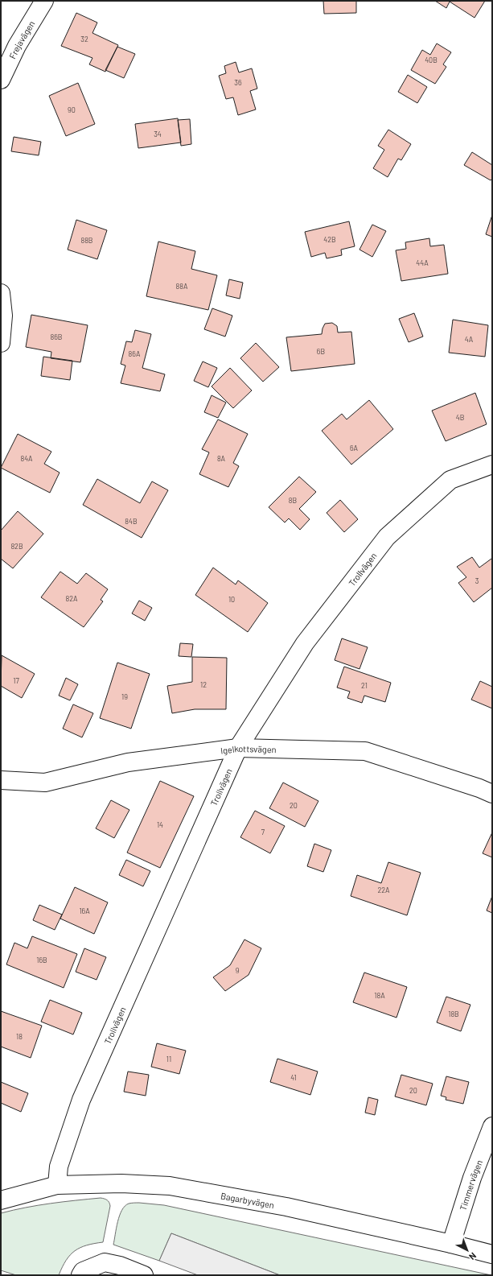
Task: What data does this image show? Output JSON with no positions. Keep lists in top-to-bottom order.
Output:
{
  "streets": {
    "street": [
      "Frejavägen",
      "Trollvägen",
      "Igelkottsvägen",
      "Timmervägen",
      "Bagarbyvägen"
    ]
  },
  "crossings": [
    ["Trollvägen", "Igelkottsvägen"],
    ["Trollvägen", "Bagarbyvägen"],
    ["Timmervägen", "Bagarbyvägen"]
  ],
  "house_numbers": [
    "32",
    "40B",
    "36",
    "90",
    "34",
    "42B",
    "88B",
    "44A",
    "88A",
    "86B",
    "4A",
    "6B",
    "86A",
    "4B",
    "6A",
    "84A",
    "8A",
    "8B",
    "84B",
    "82B",
    "3",
    "82A",
    "10",
    "17",
    "12",
    "21",
    "19",
    "20",
    "14",
    "7",
    "22A",
    "16A",
    "16B",
    "9",
    "18A",
    "18B",
    "18",
    "11",
    "41",
    "20"
  ],
  "north": "bottom right"
}
